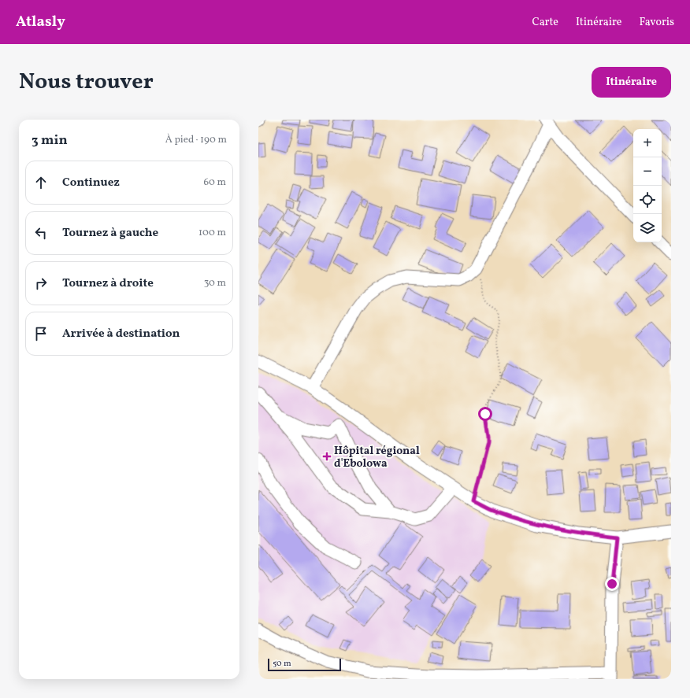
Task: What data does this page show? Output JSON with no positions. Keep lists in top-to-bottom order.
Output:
{
  "places": {
    "health": ["Hôpital régional d'Ebolowa"]
  },
  "scale_bar": "50 m",
  "page": {
    "header": "Atlasly",
    "nav": ["Carte", "Itinéraire", "Favoris"],
    "title": "Nous trouver",
    "buttons": "Itinéraire",
    "heading": ["3 min", "À pied · 190 m"],
    "map_buttons": ["+", "−"],
    "list": [
      ["Continuez", "60 m"],
      ["Tournez à gauche", "100 m"],
      ["Tournez à droite", "30 m"],
      "Arrivée à destination"
    ],
    "scale": "50 m"
  }
}
